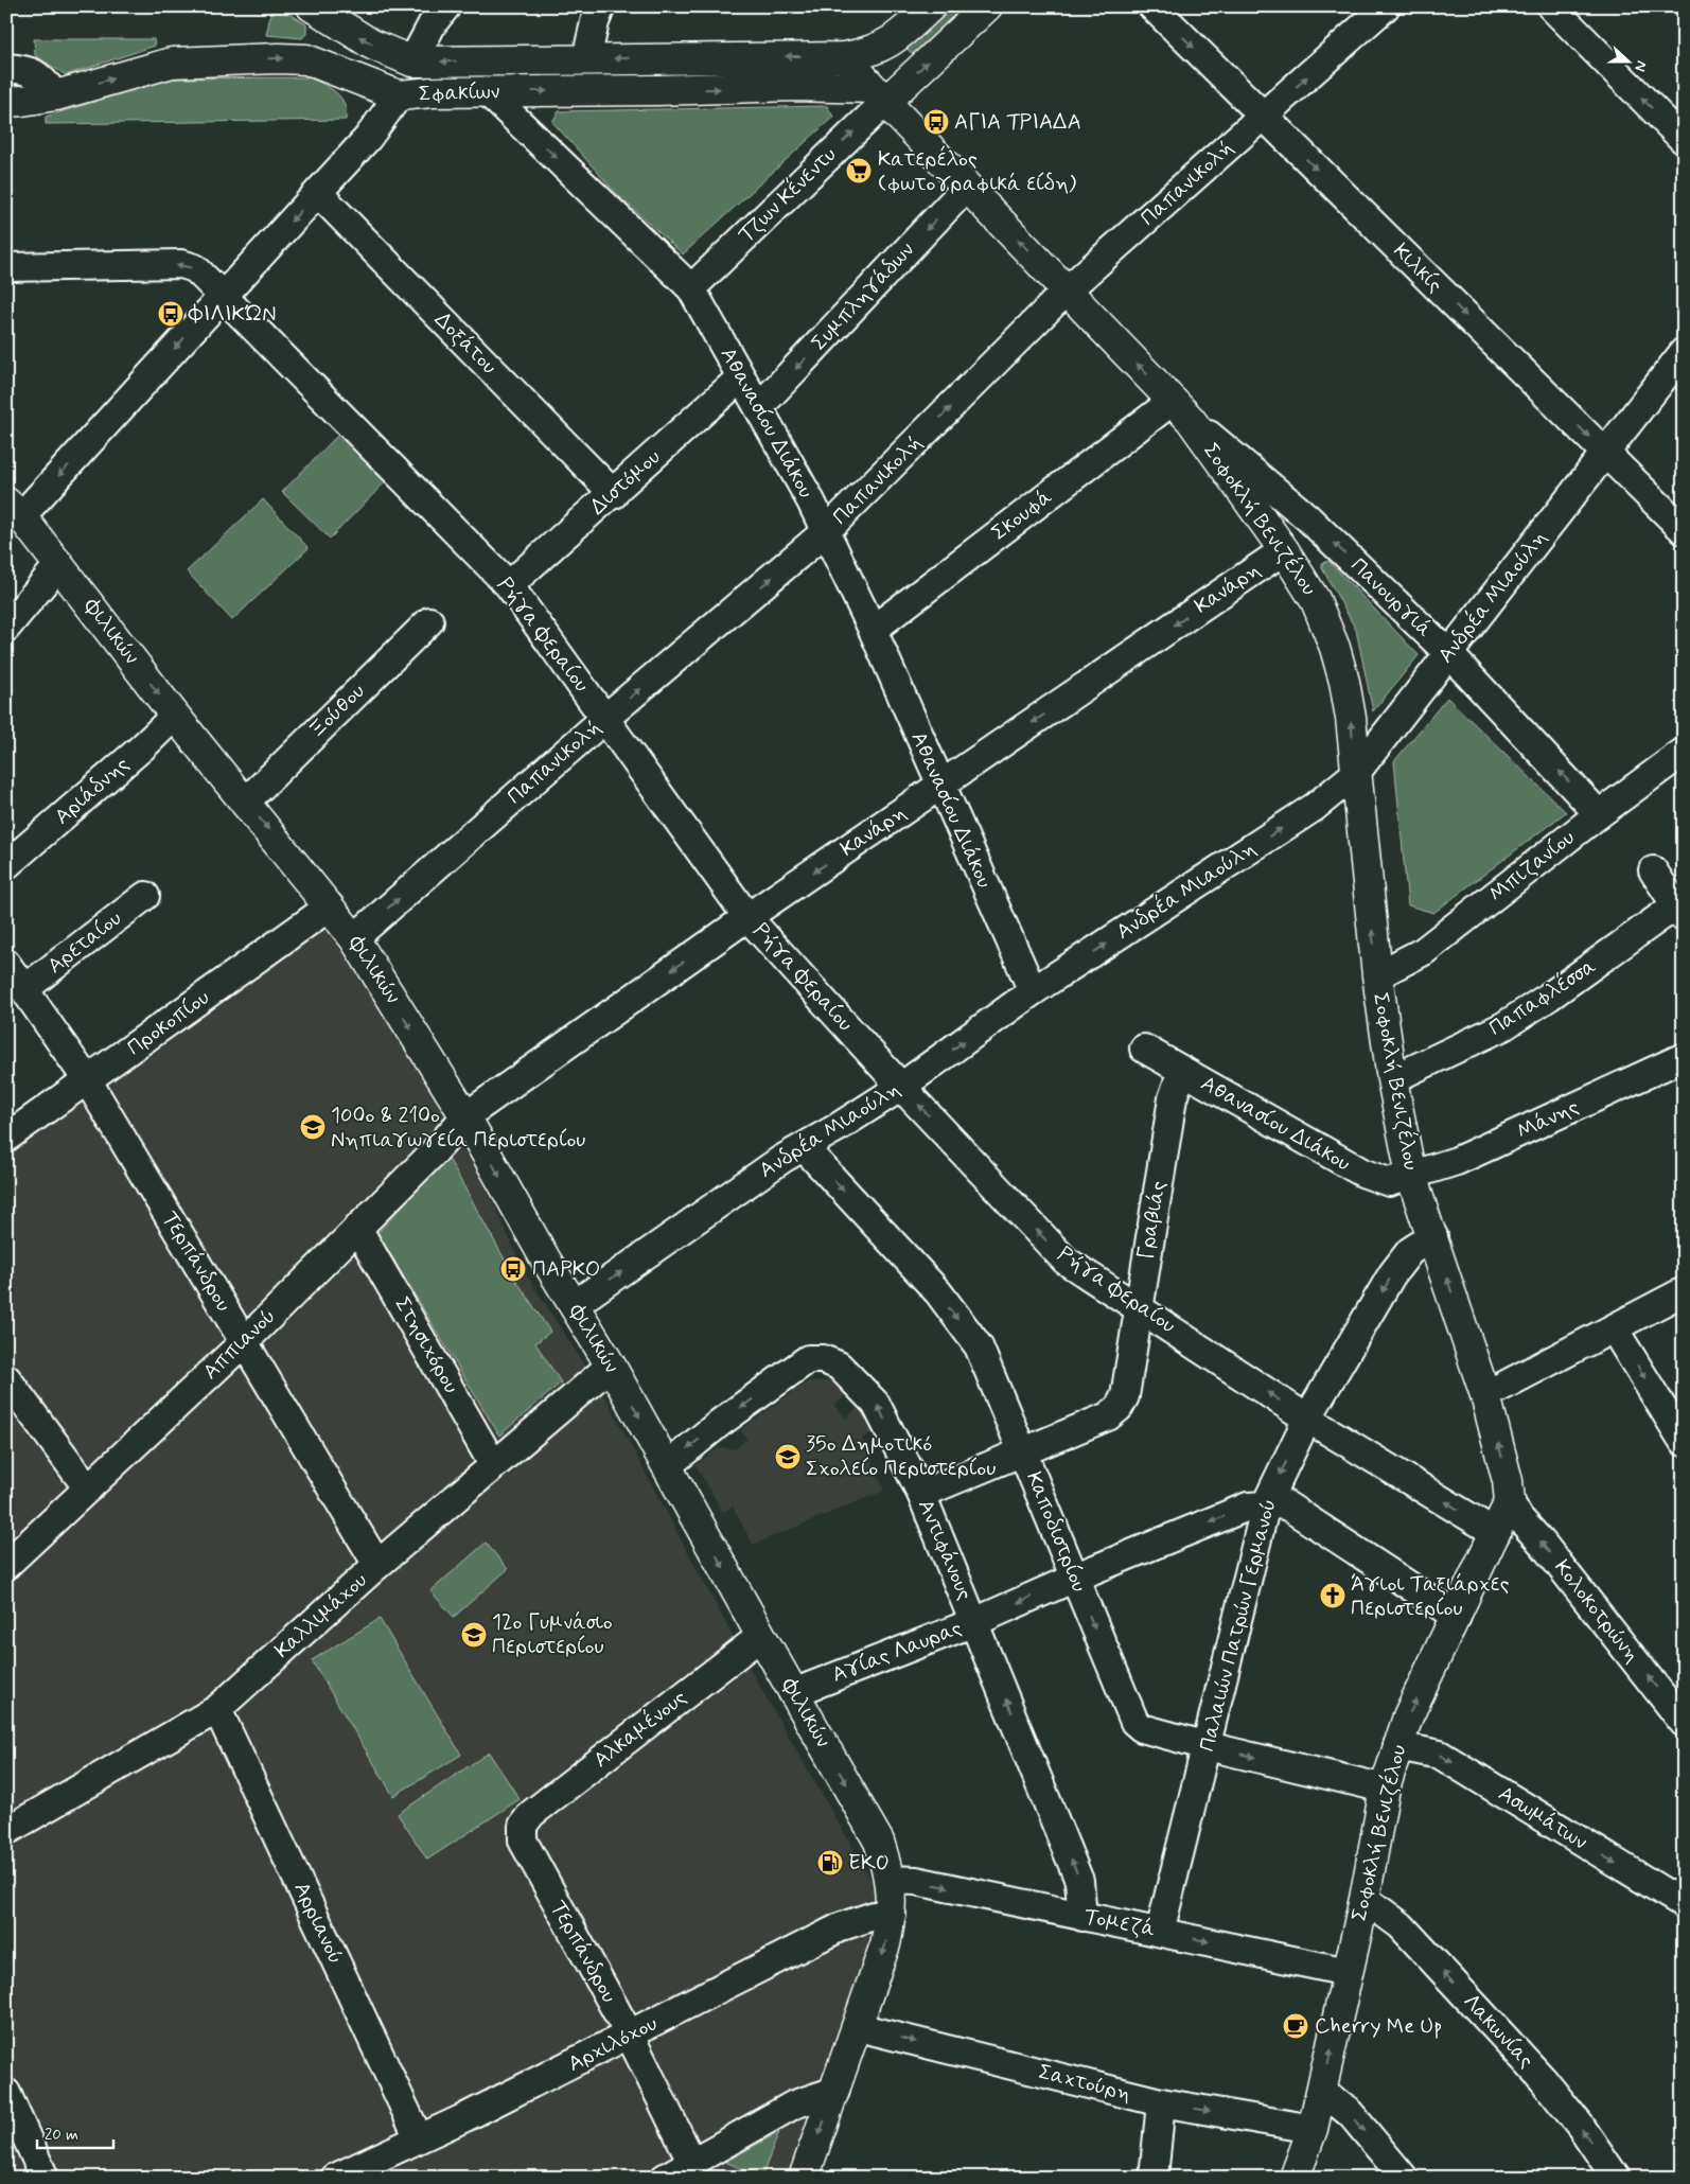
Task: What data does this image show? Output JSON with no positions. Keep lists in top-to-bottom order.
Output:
{
  "streets": {
    "street": [
      "Σφακίων",
      "Παπανικολή",
      "Τζων Κένεντυ",
      "Κιλκίς",
      "Συμπληγάδων",
      "Δοξάτου",
      "Αθανασίου Διάκου",
      "Διστόμου",
      "Σκουφά",
      "Σοφοκλή Βενιζέλου",
      "Κανάρη",
      "Ανδρέα Μιαούλη",
      "Πανουργιά",
      "Φιλικών",
      "Ρήγα Φεραίου",
      "Ξούθου",
      "Αριάδνης",
      "Μπιζανίου",
      "Αρεταίου",
      "Παπαφλέσσα",
      "Προκοπίου",
      "Μάνης",
      "Γραβιάς",
      "Τερπάνδρου",
      "Αππιανού",
      "Στησιχόρου",
      "Καποδιστρίου",
      "Αντιφάνους",
      "Κολοκοτρώνη",
      "Καλλιμάχου",
      "Παλαιών Πατρών Γερμανού",
      "Αγίας Λαυρας",
      "Αλκαμένους",
      "Ασωμάτων",
      "Αρριανού",
      "Τομεζά",
      "Λακωνίας",
      "Αρχιλόχου",
      "Σαχτούρη"
    ]
  },
  "crossings": [
    ["Σφακίων", "Τζων Κένεντυ"],
    ["Σφακίων", "Αθανασίου Διάκου"],
    ["Σφακίων", "Σοφοκλή Βενιζέλου"],
    ["Παπανικολή", "Κιλκίς"],
    ["Παπανικολή", "Αθανασίου Διάκου"],
    ["Παπανικολή", "Σοφοκλή Βενιζέλου"],
    ["Παπανικολή", "Φιλικών"],
    ["Παπανικολή", "Ρήγα Φεραίου"],
    ["Τζων Κένεντυ", "Αθανασίου Διάκου"],
    ["Τζων Κένεντυ", "Σοφοκλή Βενιζέλου"],
    ["Κιλκίς", "Ανδρέα Μιαούλη"],
    ["Συμπληγάδων", "Αθανασίου Διάκου"],
    ["Συμπληγάδων", "Σοφοκλή Βενιζέλου"],
    ["Δοξάτου", "Διστόμου"],
    ["Αθανασίου Διάκου", "Διστόμου"],
    ["Αθανασίου Διάκου", "Σκουφά"],
    ["Αθανασίου Διάκου", "Σοφοκλή Βενιζέλου"],
    ["Αθανασίου Διάκου", "Κανάρη"],
    ["Αθανασίου Διάκου", "Ανδρέα Μιαούλη"],
    ["Αθανασίου Διάκου", "Μάνης"],
    ["Αθανασίου Διάκου", "Γραβιάς"],
    ["Διστόμου", "Ρήγα Φεραίου"],
    ["Σκουφά", "Σοφοκλή Βενιζέλου"],
    ["Σκουφά", "Πανουργιά"],
    ["Σοφοκλή Βενιζέλου", "Κανάρη"],
    ["Σοφοκλή Βενιζέλου", "Ανδρέα Μιαούλη"],
    ["Σοφοκλή Βενιζέλου", "Πανουργιά"],
    ["Σοφοκλή Βενιζέλου", "Ρήγα Φεραίου"],
    ["Σοφοκλή Βενιζέλου", "Μπιζανίου"],
    ["Σοφοκλή Βενιζέλου", "Παπαφλέσσα"],
    ["Σοφοκλή Βενιζέλου", "Μάνης"],
    ["Σοφοκλή Βενιζέλου", "Καποδιστρίου"],
    ["Σοφοκλή Βενιζέλου", "Κολοκοτρώνη"],
    ["Σοφοκλή Βενιζέλου", "Παλαιών Πατρών Γερμανού"],
    ["Σοφοκλή Βενιζέλου", "Ασωμάτων"],
    ["Σοφοκλή Βενιζέλου", "Τομεζά"],
    ["Σοφοκλή Βενιζέλου", "Λακωνίας"],
    ["Σοφοκλή Βενιζέλου", "Σαχτούρη"],
    ["Κανάρη", "Φιλικών"],
    ["Κανάρη", "Ρήγα Φεραίου"],
    ["Κανάρη", "Αππιανού"],
    ["Ανδρέα Μιαούλη", "Πανουργιά"],
    ["Ανδρέα Μιαούλη", "Φιλικών"],
    ["Ανδρέα Μιαούλη", "Ρήγα Φεραίου"],
    ["Ανδρέα Μιαούλη", "Καποδιστρίου"],
    ["Πανουργιά", "Μπιζανίου"],
    ["Φιλικών", "Ξούθου"],
    ["Φιλικών", "Αριάδνης"],
    ["Φιλικών", "Προκοπίου"],
    ["Φιλικών", "Αππιανού"],
    ["Φιλικών", "Αντιφάνους"],
    ["Φιλικών", "Καλλιμάχου"],
    ["Φιλικών", "Αγίας Λαυρας"],
    ["Φιλικών", "Αλκαμένους"],
    ["Φιλικών", "Τομεζά"],
    ["Φιλικών", "Αρχιλόχου"],
    ["Φιλικών", "Σαχτούρη"],
    ["Ρήγα Φεραίου", "Γραβιάς"],
    ["Ρήγα Φεραίου", "Παλαιών Πατρών Γερμανού"],
    ["Αρεταίου", "Τερπάνδρου"],
    ["Προκοπίου", "Τερπάνδρου"],
    ["Γραβιάς", "Καποδιστρίου"],
    ["Γραβιάς", "Αντιφάνους"],
    ["Τερπάνδρου", "Αππιανού"],
    ["Τερπάνδρου", "Καλλιμάχου"],
    ["Τερπάνδρου", "Αλκαμένους"],
    ["Τερπάνδρου", "Αρχιλόχου"],
    ["Αππιανού", "Στησιχόρου"],
    ["Στησιχόρου", "Καλλιμάχου"],
    ["Καποδιστρίου", "Παλαιών Πατρών Γερμανού"],
    ["Καποδιστρίου", "Αγίας Λαυρας"],
    ["Αντιφάνους", "Αγίας Λαυρας"],
    ["Αντιφάνους", "Τομεζά"],
    ["Καλλιμάχου", "Αρριανού"],
    ["Παλαιών Πατρών Γερμανού", "Αγίας Λαυρας"],
    ["Παλαιών Πατρών Γερμανού", "Τομεζά"],
    ["Αρριανού", "Αρχιλόχου"]
  ],
  "one_way": [
    "Παπανικολή",
    "Τζων Κένεντυ",
    "Κιλκίς",
    "Συμπληγάδων",
    "Σοφοκλή Βενιζέλου",
    "Κανάρη",
    "Ανδρέα Μιαούλη",
    "Πανουργιά",
    "Φιλικών",
    "Ρήγα Φεραίου",
    "Καποδιστρίου",
    "Παλαιών Πατρών Γερμανού",
    "Αγίας Λαυρας",
    "Ασωμάτων",
    "Τομεζά",
    "Σαχτούρη"
  ],
  "places": {
    "bus stop": ["ΑΓΙΑ ΤΡΙΑΔΑ", "ΦΙΛΙΚΏΝ", "ΠΑΡΚΟ"],
    "supermarket": ["Κατερέλος (φωτογραφικά είδη)"],
    "school or university": ["100ο & 210ο Νηπιαγωγεία Περιστερίου", "35ο Δημοτικό Σχολείο Περιστερίου", "12ο Γυμνάσιο Περιστερίου"],
    "church": ["Άγιοι Ταξιάρχες Περιστερίου"],
    "fuel station": ["EKO"],
    "cafe": ["Cherry Me Up"]
  },
  "scale_bar": "20 m",
  "north": "right"
}
